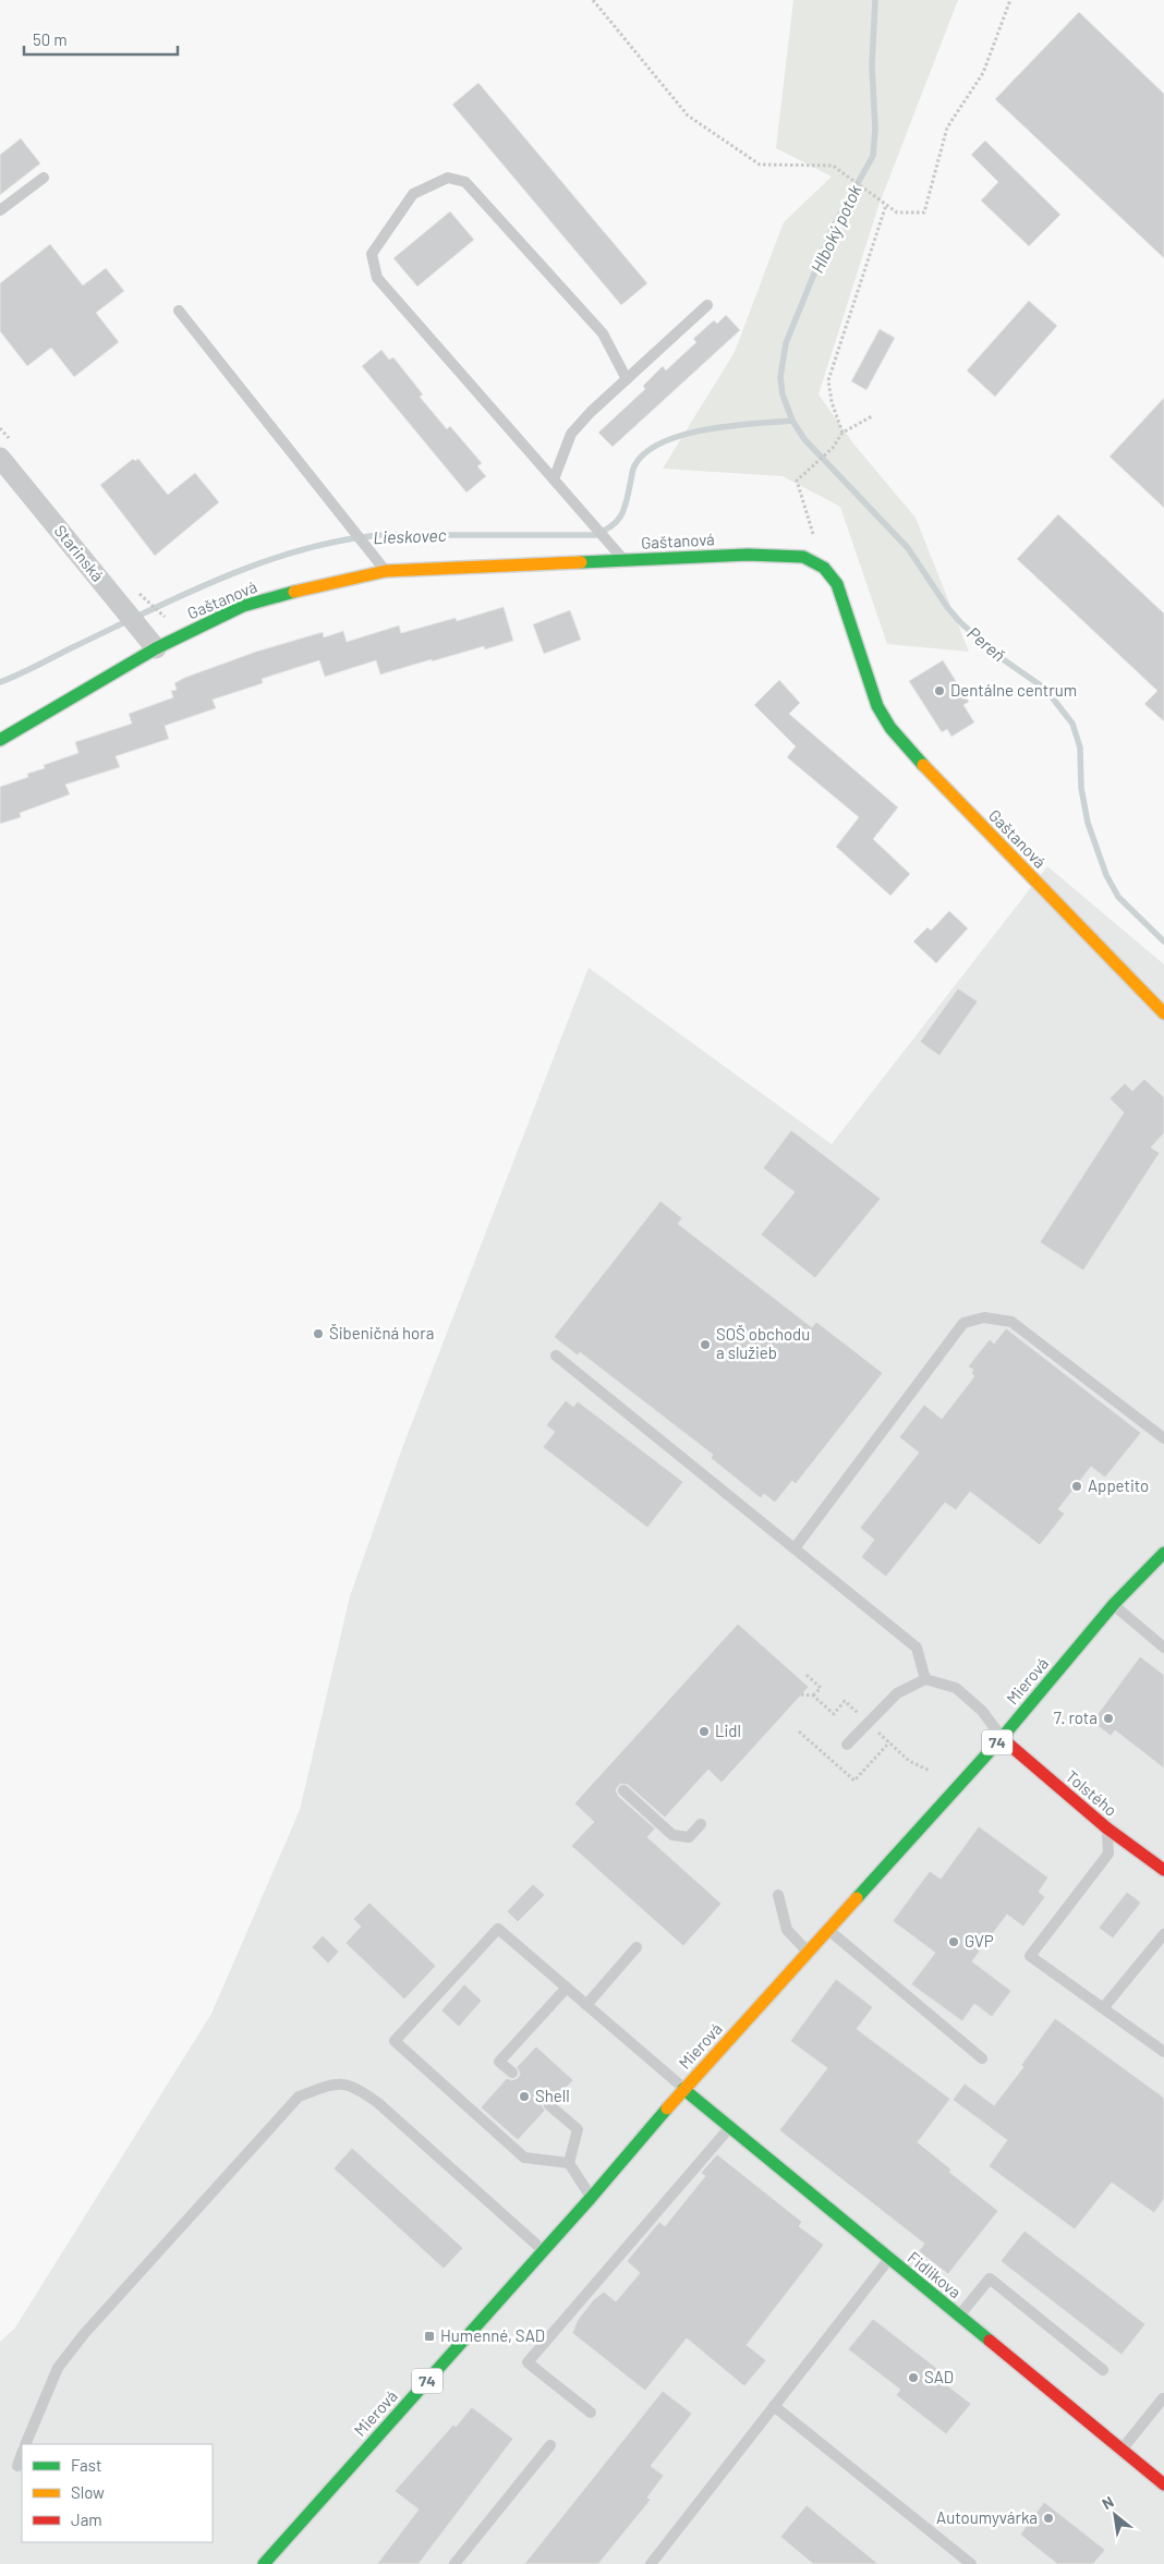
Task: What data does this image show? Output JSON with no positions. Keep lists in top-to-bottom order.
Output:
{
  "streets": {
    "street": [
      "Gaštanová",
      "Starinská",
      "Mierová",
      "74",
      "Tolstého",
      "Fidlikova"
    ]
  },
  "crossings": [
    ["Gaštanová", "Starinská"],
    ["Mierová", "Tolstého"],
    ["Mierová", "Fidlikova"]
  ],
  "water": ["Hlboký potok", "Lieskovec", "Pereň"],
  "places": {
    "other": [
      "Dentálne centrum",
      "Šibeničná hora",
      "SOŠ obchodu a služieb",
      "Appetito",
      "7. rota",
      "Lidl",
      "GVP",
      "Shell",
      "SAD",
      "Autoumyvárka"
    ],
    "transit": ["Humenné, SAD"]
  },
  "legend": ["Fast", "Slow", "Jam"],
  "scale_bar": "50 m",
  "north": "top left"
}
